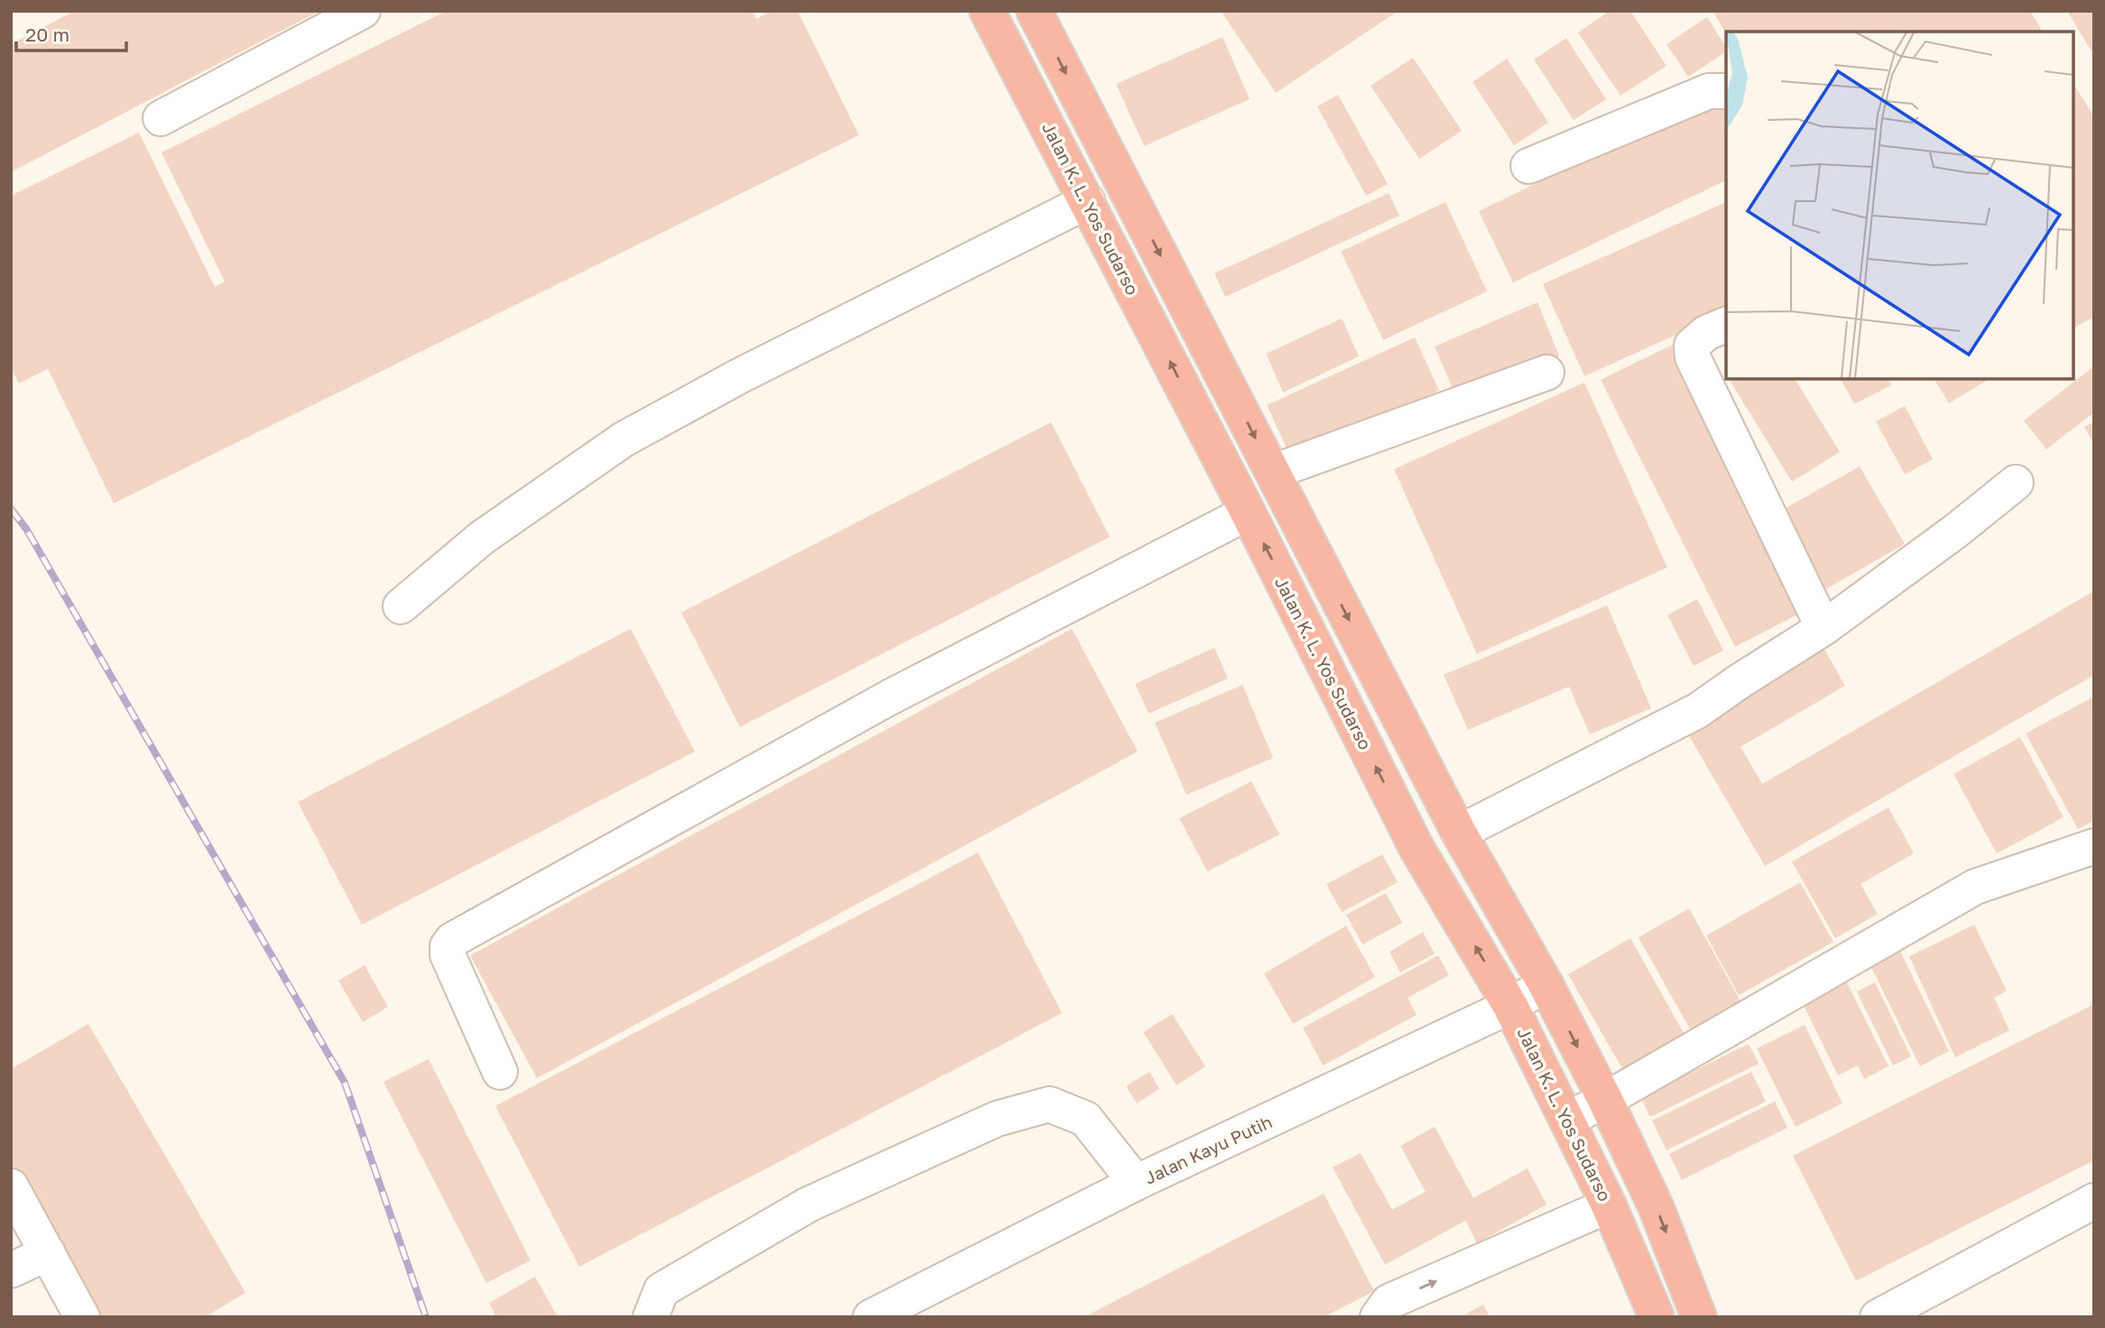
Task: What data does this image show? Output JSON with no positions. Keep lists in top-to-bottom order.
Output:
{
  "streets": {
    "highway": ["Jalan K. L. Yos Sudarso"],
    "street": ["Jalan Kayu Putih"]
  },
  "crossings": [
    ["Jalan K. L. Yos Sudarso", "Jalan Kayu Putih"]
  ],
  "scale_bar": "20 m"
}
